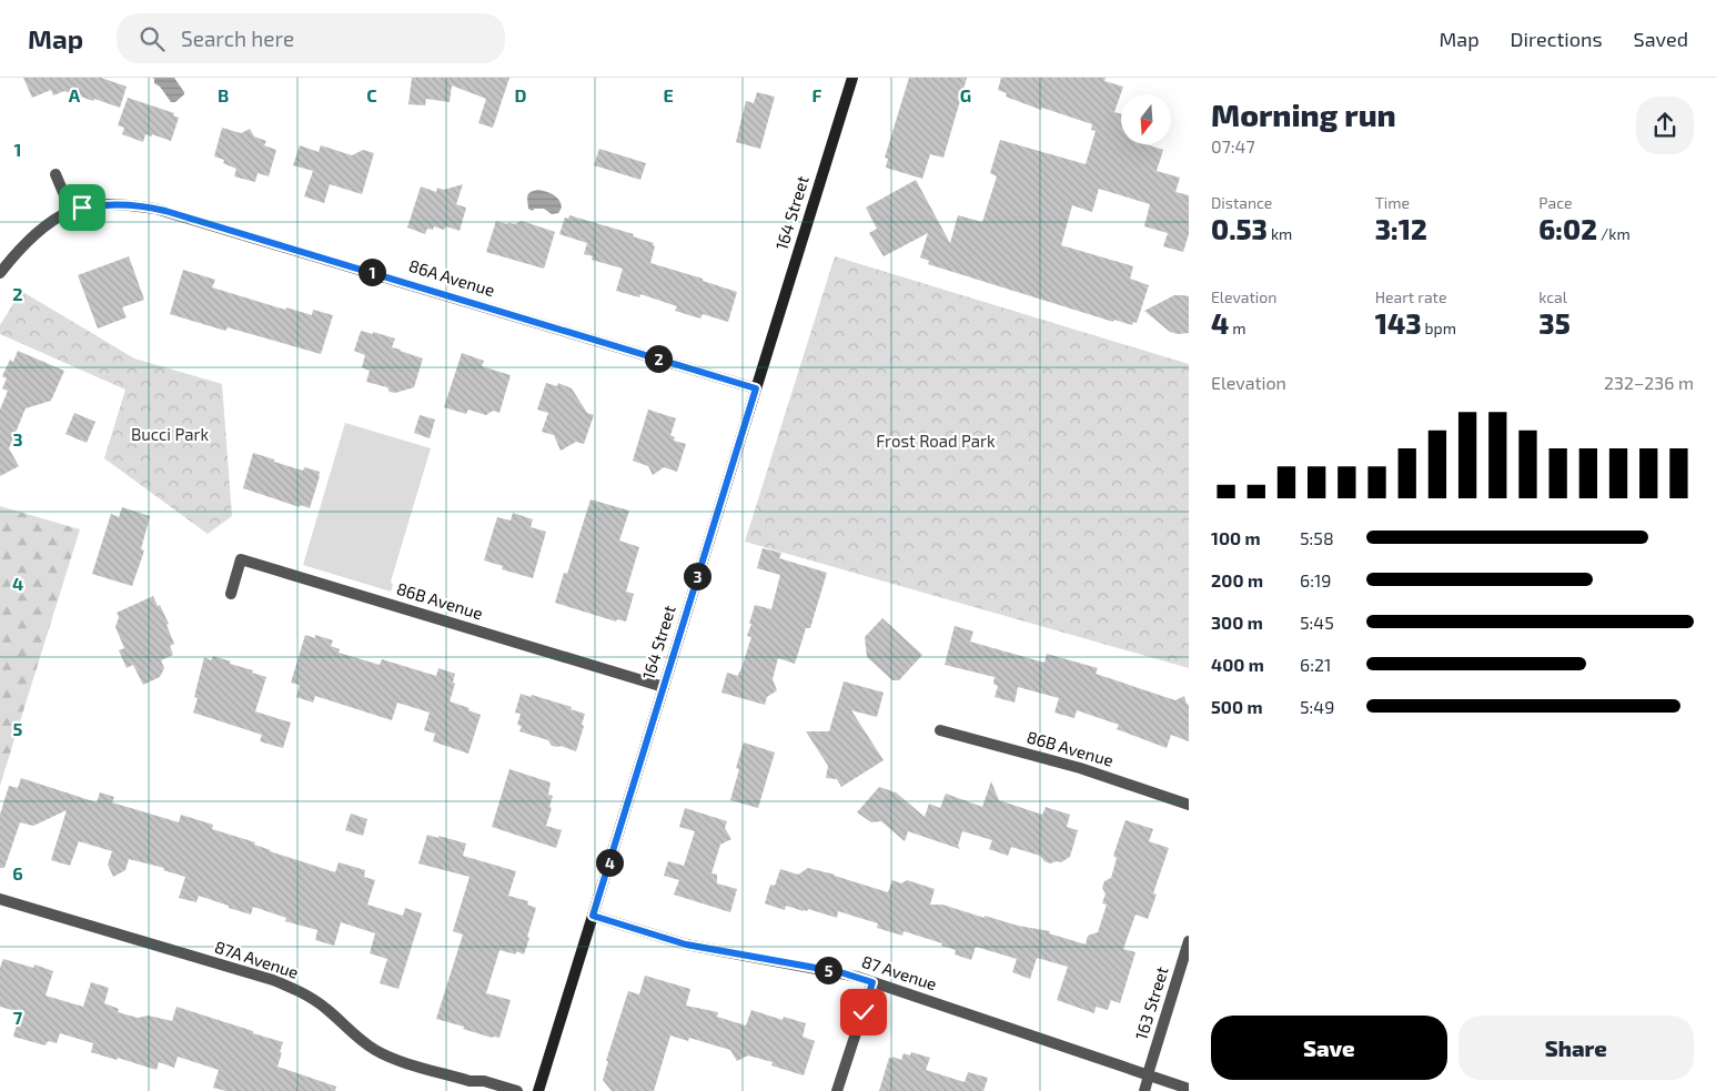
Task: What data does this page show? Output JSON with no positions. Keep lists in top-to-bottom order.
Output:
{
  "streets": {
    "street": [
      "164 Street",
      "86A Avenue",
      "86B Avenue",
      "87A Avenue",
      "87 Avenue",
      "163 Street"
    ]
  },
  "crossings": [
    ["164 Street", "86A Avenue"],
    ["164 Street", "86B Avenue"],
    ["164 Street", "87 Avenue"],
    ["87 Avenue", "163 Street"]
  ],
  "parks": ["Bucci Park", "Frost Road Park"],
  "north": "bottom",
  "page": {
    "header": "Map",
    "search": "Search here",
    "nav": ["Map", "Directions", "Saved"],
    "heading": ["Morning run", "07:47"],
    "stats": [
      ["Distance", "0.53 km"],
      ["Time", "3:12"],
      ["Pace", "6:02 /km"],
      ["Elevation", "4 m"],
      ["Heart rate", "143 bpm"],
      ["kcal", "35"]
    ],
    "pins": [
      "1",
      "2",
      "3",
      "4",
      "5"
    ],
    "chart": ["Elevation", "232–236 m"],
    "list": [
      {
        "name": "100 m",
        "note": "5:58"
      },
      {
        "name": "200 m",
        "note": "6:19"
      },
      {
        "name": "300 m",
        "note": "5:45"
      },
      {
        "name": "400 m",
        "note": "6:21"
      },
      {
        "name": "500 m",
        "note": "5:49"
      }
    ],
    "buttons": ["Save", "Share"]
  },
  "grid": {
    "columns": [
      "A",
      "B",
      "C",
      "D",
      "E",
      "F",
      "G"
    ],
    "rows": [
      "1",
      "2",
      "3",
      "4",
      "5",
      "6",
      "7"
    ]
  }
}
